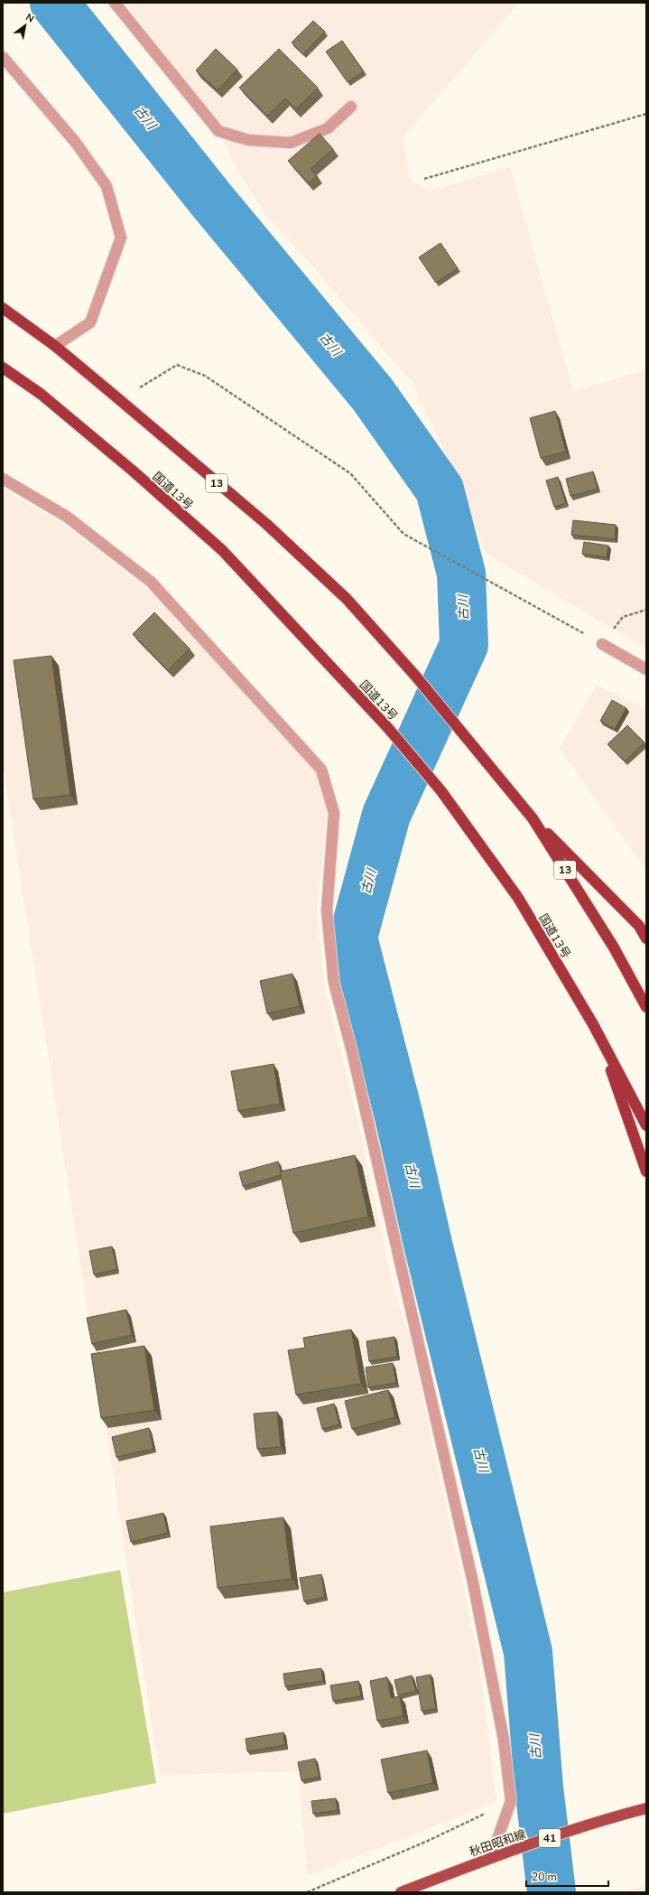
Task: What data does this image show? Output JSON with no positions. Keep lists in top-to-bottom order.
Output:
{
  "streets": {
    "highway": ["13", "国道13号"],
    "main road": ["41", "秋田昭和線"]
  },
  "water": ["古川"],
  "scale_bar": "20 m",
  "north": "top right"
}
